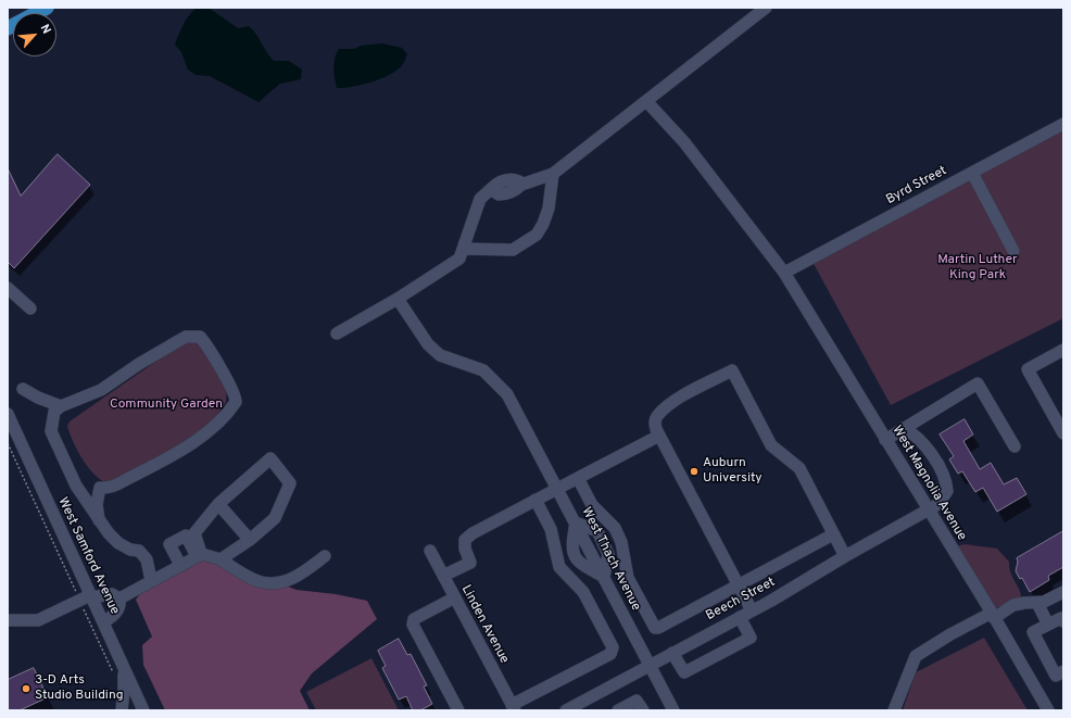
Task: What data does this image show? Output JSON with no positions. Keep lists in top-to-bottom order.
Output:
{
  "streets": {
    "street": [
      "Byrd Street",
      "West Magnolia Avenue",
      "West Samford Avenue",
      "West Thach Avenue",
      "Beech Street",
      "Linden Avenue"
    ]
  },
  "crossings": [
    ["Byrd Street", "West Magnolia Avenue"],
    ["West Magnolia Avenue", "Beech Street"],
    ["West Thach Avenue", "Beech Street"]
  ],
  "parks": ["Martin Luther King Park", "Community Garden"],
  "places": ["Auburn University", "3-D Arts Studio Building"],
  "north": "top right"
}
